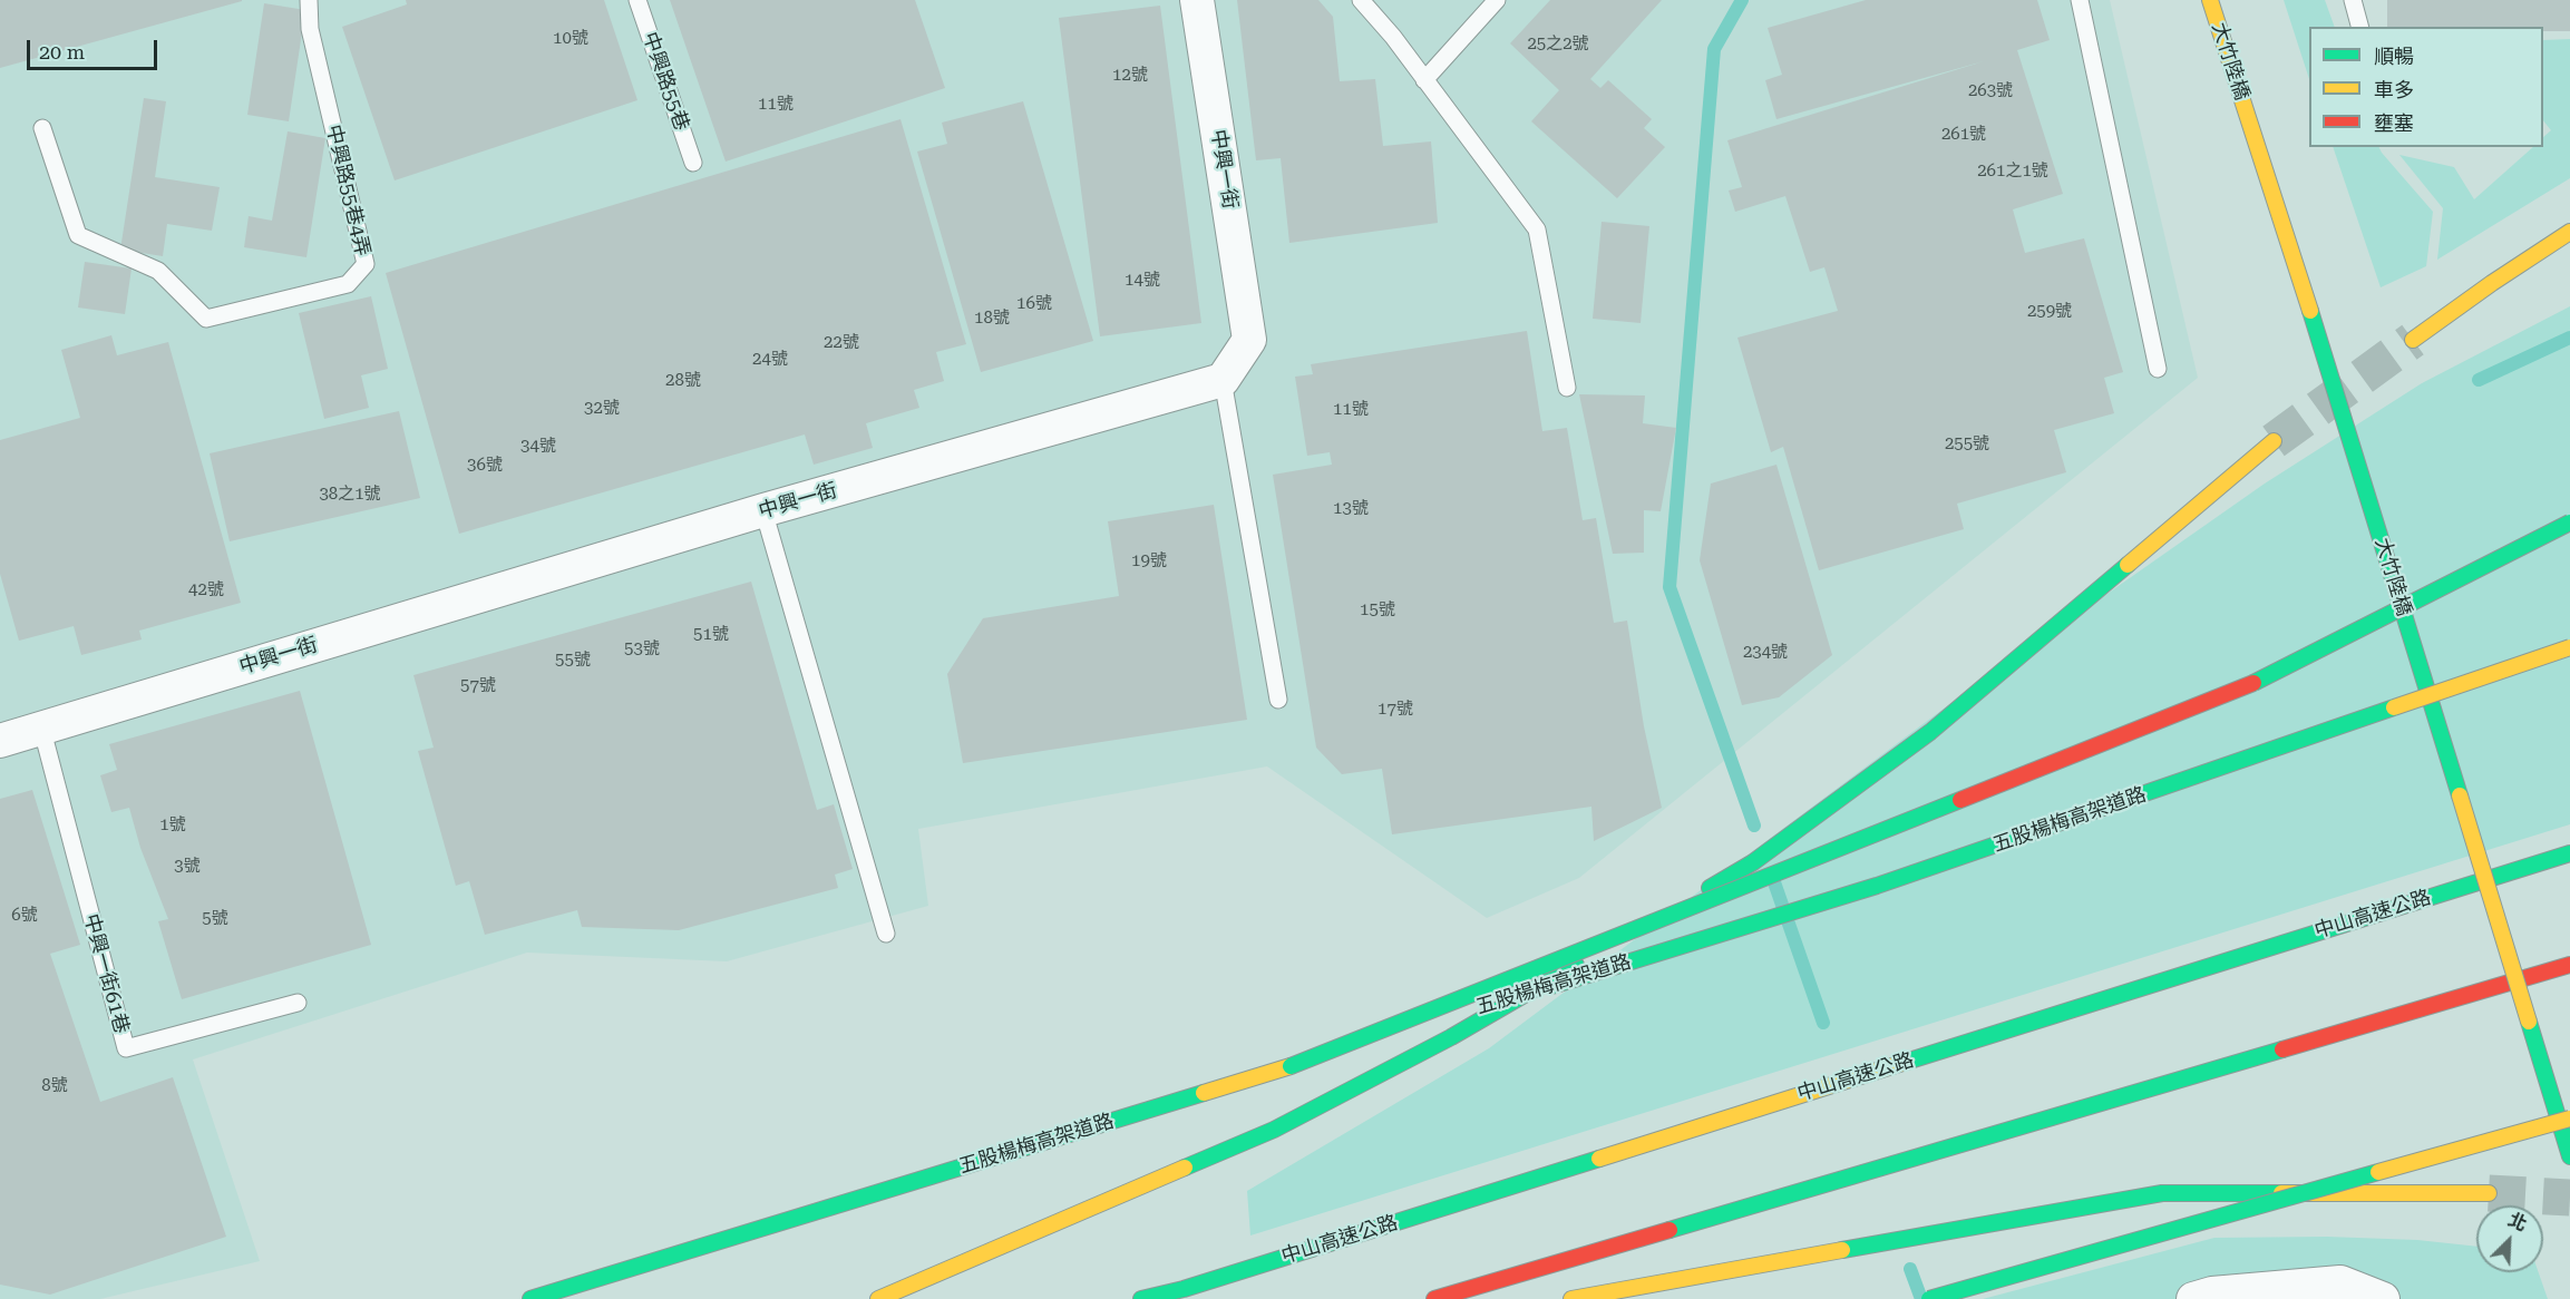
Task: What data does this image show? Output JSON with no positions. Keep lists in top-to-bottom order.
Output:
{
  "streets": {
    "main road": ["大竹陸橋", "五股楊梅高架道路", "中山高速公路"],
    "street": ["中興一街"],
    "lane": ["中興路55巷", "中興路55巷4弄", "中興一街61巷"]
  },
  "crossings": [
    ["中興一街", "中興一街61巷"]
  ],
  "house_numbers": [
    "10號",
    "25之2號",
    "12號",
    "263號",
    "11號",
    "261號",
    "261之1號",
    "14號",
    "16號",
    "259號",
    "18號",
    "22號",
    "24號",
    "28號",
    "32號",
    "11號",
    "255號",
    "34號",
    "36號",
    "38之1號",
    "13號",
    "19號",
    "42號",
    "15號",
    "51號",
    "53號",
    "234號",
    "55號",
    "57號",
    "17號",
    "1號",
    "3號",
    "6號",
    "5號",
    "8號"
  ],
  "legend": ["順暢", "車多", "壅塞"],
  "scale_bar": "20 m",
  "north": "top right"
}
